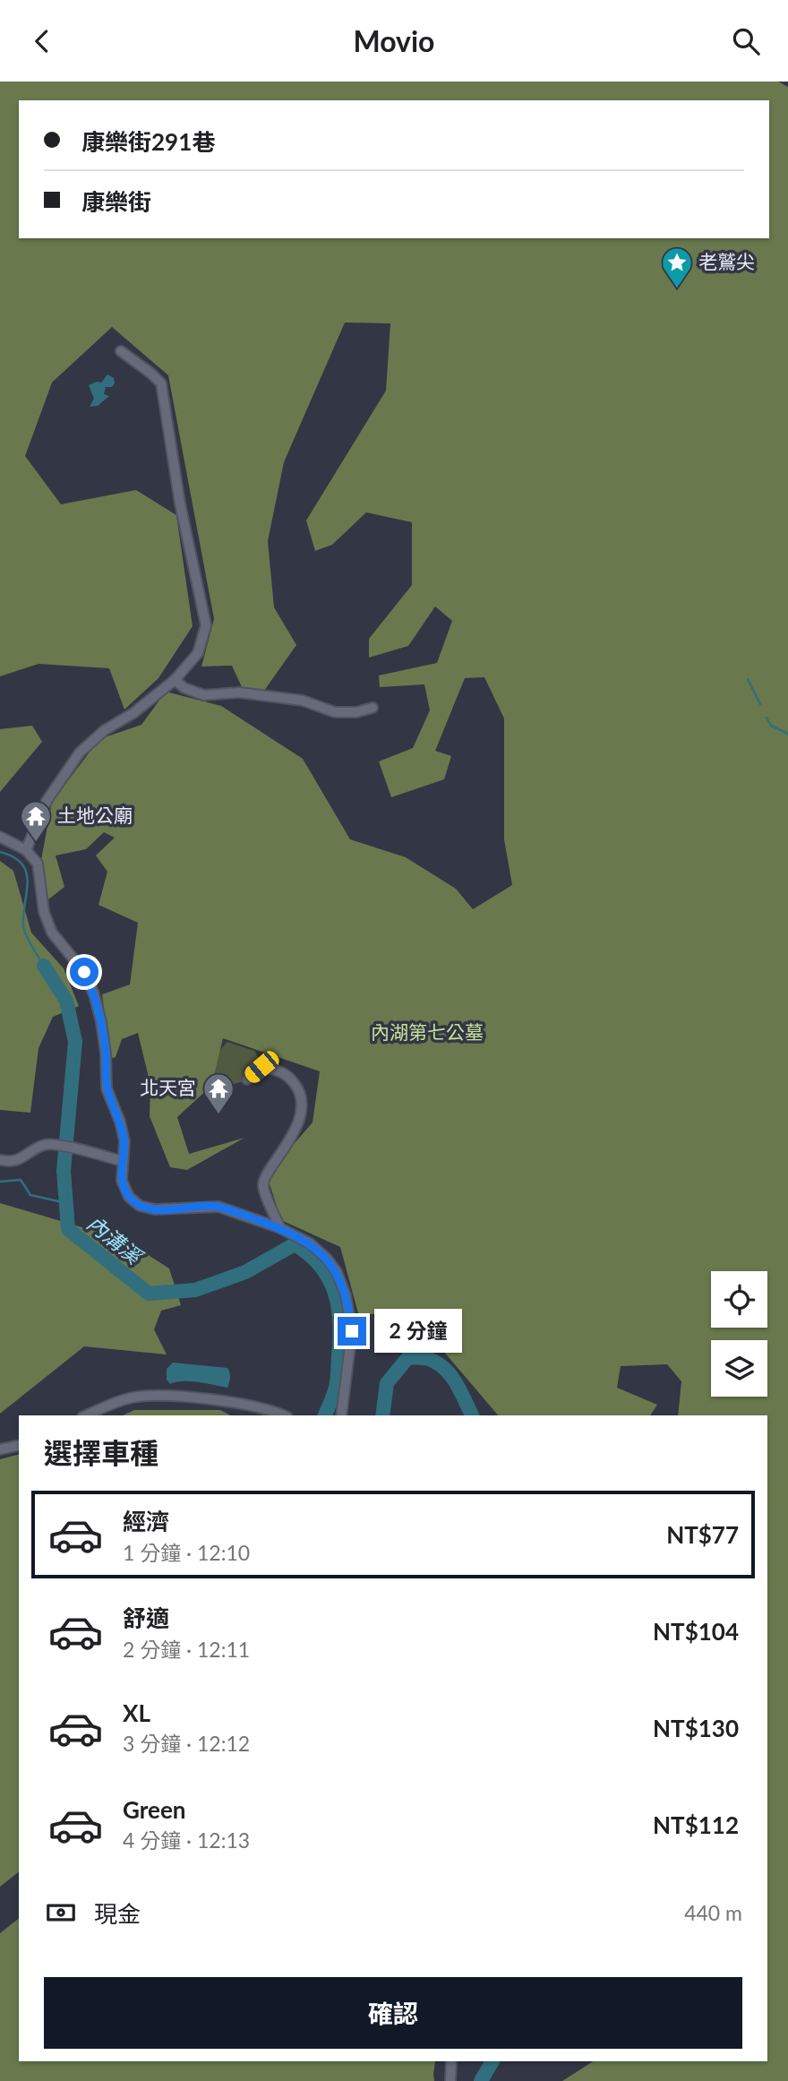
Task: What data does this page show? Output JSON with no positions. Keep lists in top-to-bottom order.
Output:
{
  "water": ["內溝溪"],
  "parks": ["內湖第七公墓"],
  "places": {
    "place": ["老鷲尖"],
    "temple": ["土地公廟", "北天宮"]
  },
  "page": {
    "header": "Movio",
    "banner": ["康樂街291巷", "康樂街"],
    "bubble": "2 分鐘",
    "heading": "選擇車種",
    "list": [
      {
        "name": "經濟",
        "note": "1 分鐘 · 12:10",
        "value": "NT$77"
      },
      {
        "name": "舒適",
        "note": "2 分鐘 · 12:11",
        "value": "NT$104"
      },
      {
        "name": "XL",
        "note": "3 分鐘 · 12:12",
        "value": "NT$130"
      },
      {
        "name": "Green",
        "note": "4 分鐘 · 12:13",
        "value": "NT$112"
      }
    ],
    "pay": ["現金", "440 m"],
    "buttons": "確認"
  }
}
